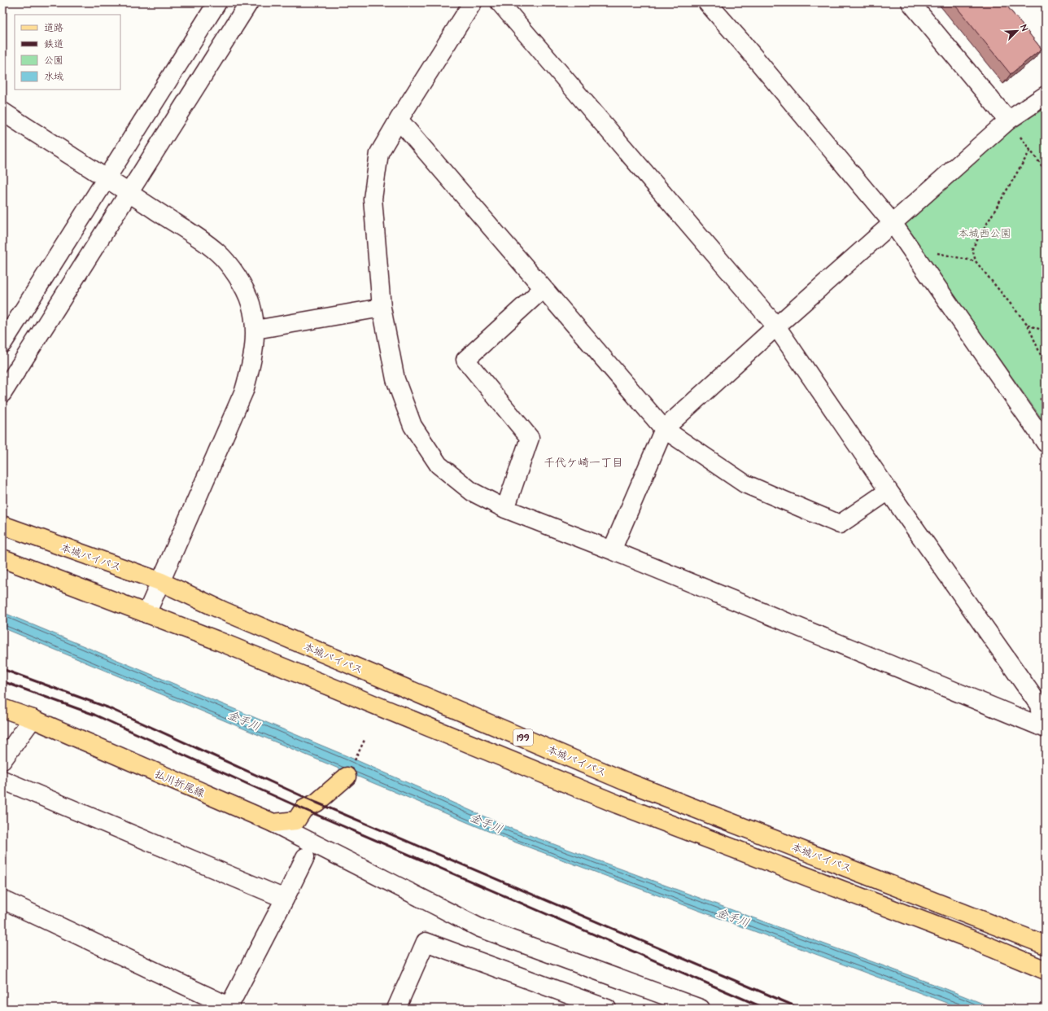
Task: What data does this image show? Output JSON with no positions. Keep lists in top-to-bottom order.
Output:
{
  "streets": {
    "main road": ["本城バイパス", "199", "払川折尾線"]
  },
  "districts": ["千代ケ崎一丁目"],
  "water": ["金手川"],
  "parks": ["本城西公園"],
  "legend": [
    "道路",
    "鉄道",
    "公園",
    "水域"
  ],
  "north": "top right"
}
